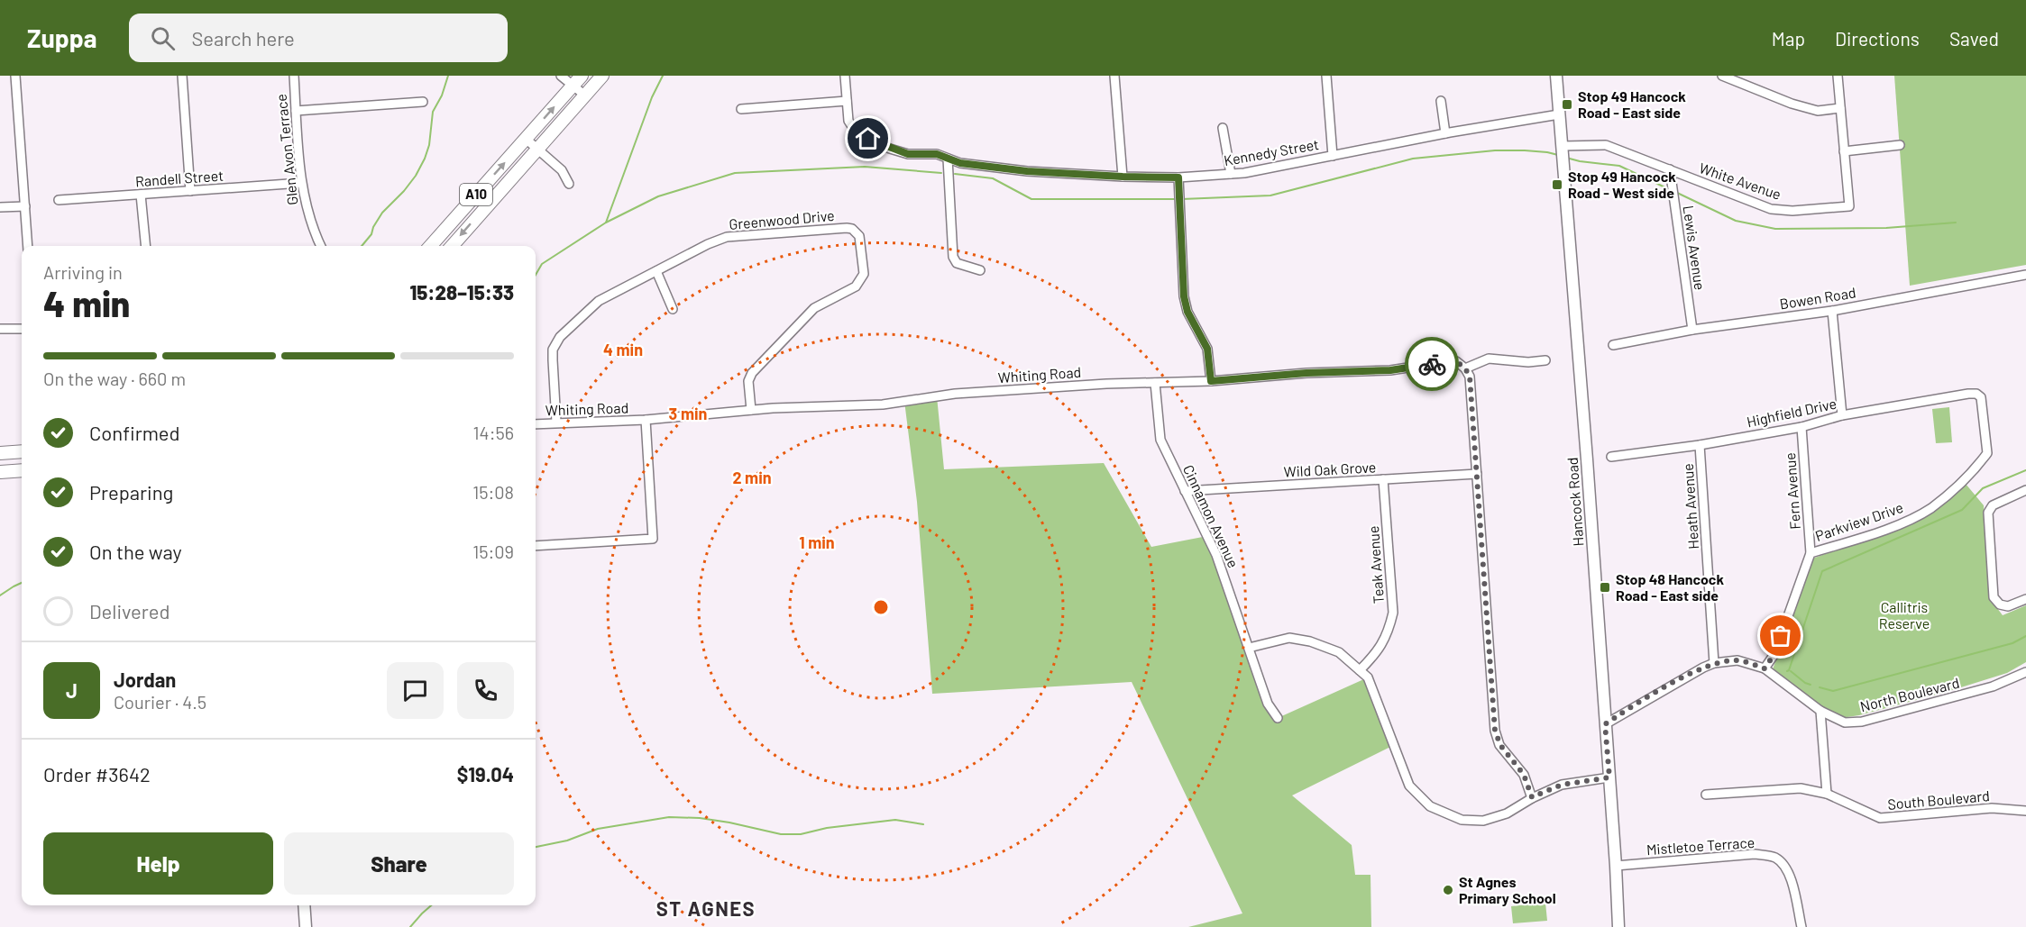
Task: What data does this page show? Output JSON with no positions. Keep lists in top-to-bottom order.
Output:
{
  "streets": {
    "main road": ["A10", "Hancock Road"],
    "street": [
      "Glen Avon Terrace",
      "Kennedy Street",
      "Randell Street",
      "White Avenue",
      "Greenwood Drive",
      "Lewis Avenue",
      "Bowen Road",
      "Whiting Road",
      "Highfield Drive",
      "Wild Oak Grove",
      "Fern Avenue",
      "Heath Avenue",
      "Cinnamon Avenue",
      "Parkview Drive",
      "Teak Avenue",
      "North Boulevard",
      "South Boulevard",
      "Mistletoe Terrace"
    ]
  },
  "crossings": [
    ["Glen Avon Terrace", "Randell Street"],
    ["Kennedy Street", "Hancock Road"],
    ["White Avenue", "Lewis Avenue"],
    ["White Avenue", "Hancock Road"],
    ["Greenwood Drive", "Whiting Road"],
    ["Lewis Avenue", "Bowen Road"],
    ["Whiting Road", "Cinnamon Avenue"],
    ["Highfield Drive", "Fern Avenue"],
    ["Highfield Drive", "Heath Avenue"],
    ["Highfield Drive", "Parkview Drive"],
    ["Wild Oak Grove", "Cinnamon Avenue"],
    ["Wild Oak Grove", "Teak Avenue"],
    ["Fern Avenue", "Parkview Drive"],
    ["Hancock Road", "North Boulevard"],
    ["Hancock Road", "Mistletoe Terrace"],
    ["Heath Avenue", "North Boulevard"],
    ["Parkview Drive", "North Boulevard"]
  ],
  "districts": ["ST AGNES"],
  "parks": ["Callitris Reserve"],
  "places": {
    "transit": ["Stop 49 Hancock Road - East side", "Stop 49 Hancock Road - West side", "Stop 48 Hancock Road - East side"],
    "other": ["St Agnes Primary School"]
  },
  "page": {
    "header": "Zuppa",
    "search": "Search here",
    "nav": ["Map", "Directions", "Saved"],
    "heading": ["4 min", "Arriving in", "15:28–15:33"],
    "panel": [
      "Jordan",
      "Courier · 4.5",
      "Order #3642",
      "$19.04"
    ],
    "bar": "On the way · 660 m",
    "list": [
      ["Confirmed", "14:56"],
      ["Preparing", "15:08"],
      ["On the way", "15:09"],
      "Delivered"
    ],
    "round": "J",
    "buttons": ["Help", "Share"]
  },
  "rings": [
    "4 min",
    "3 min",
    "2 min",
    "1 min"
  ]
}
